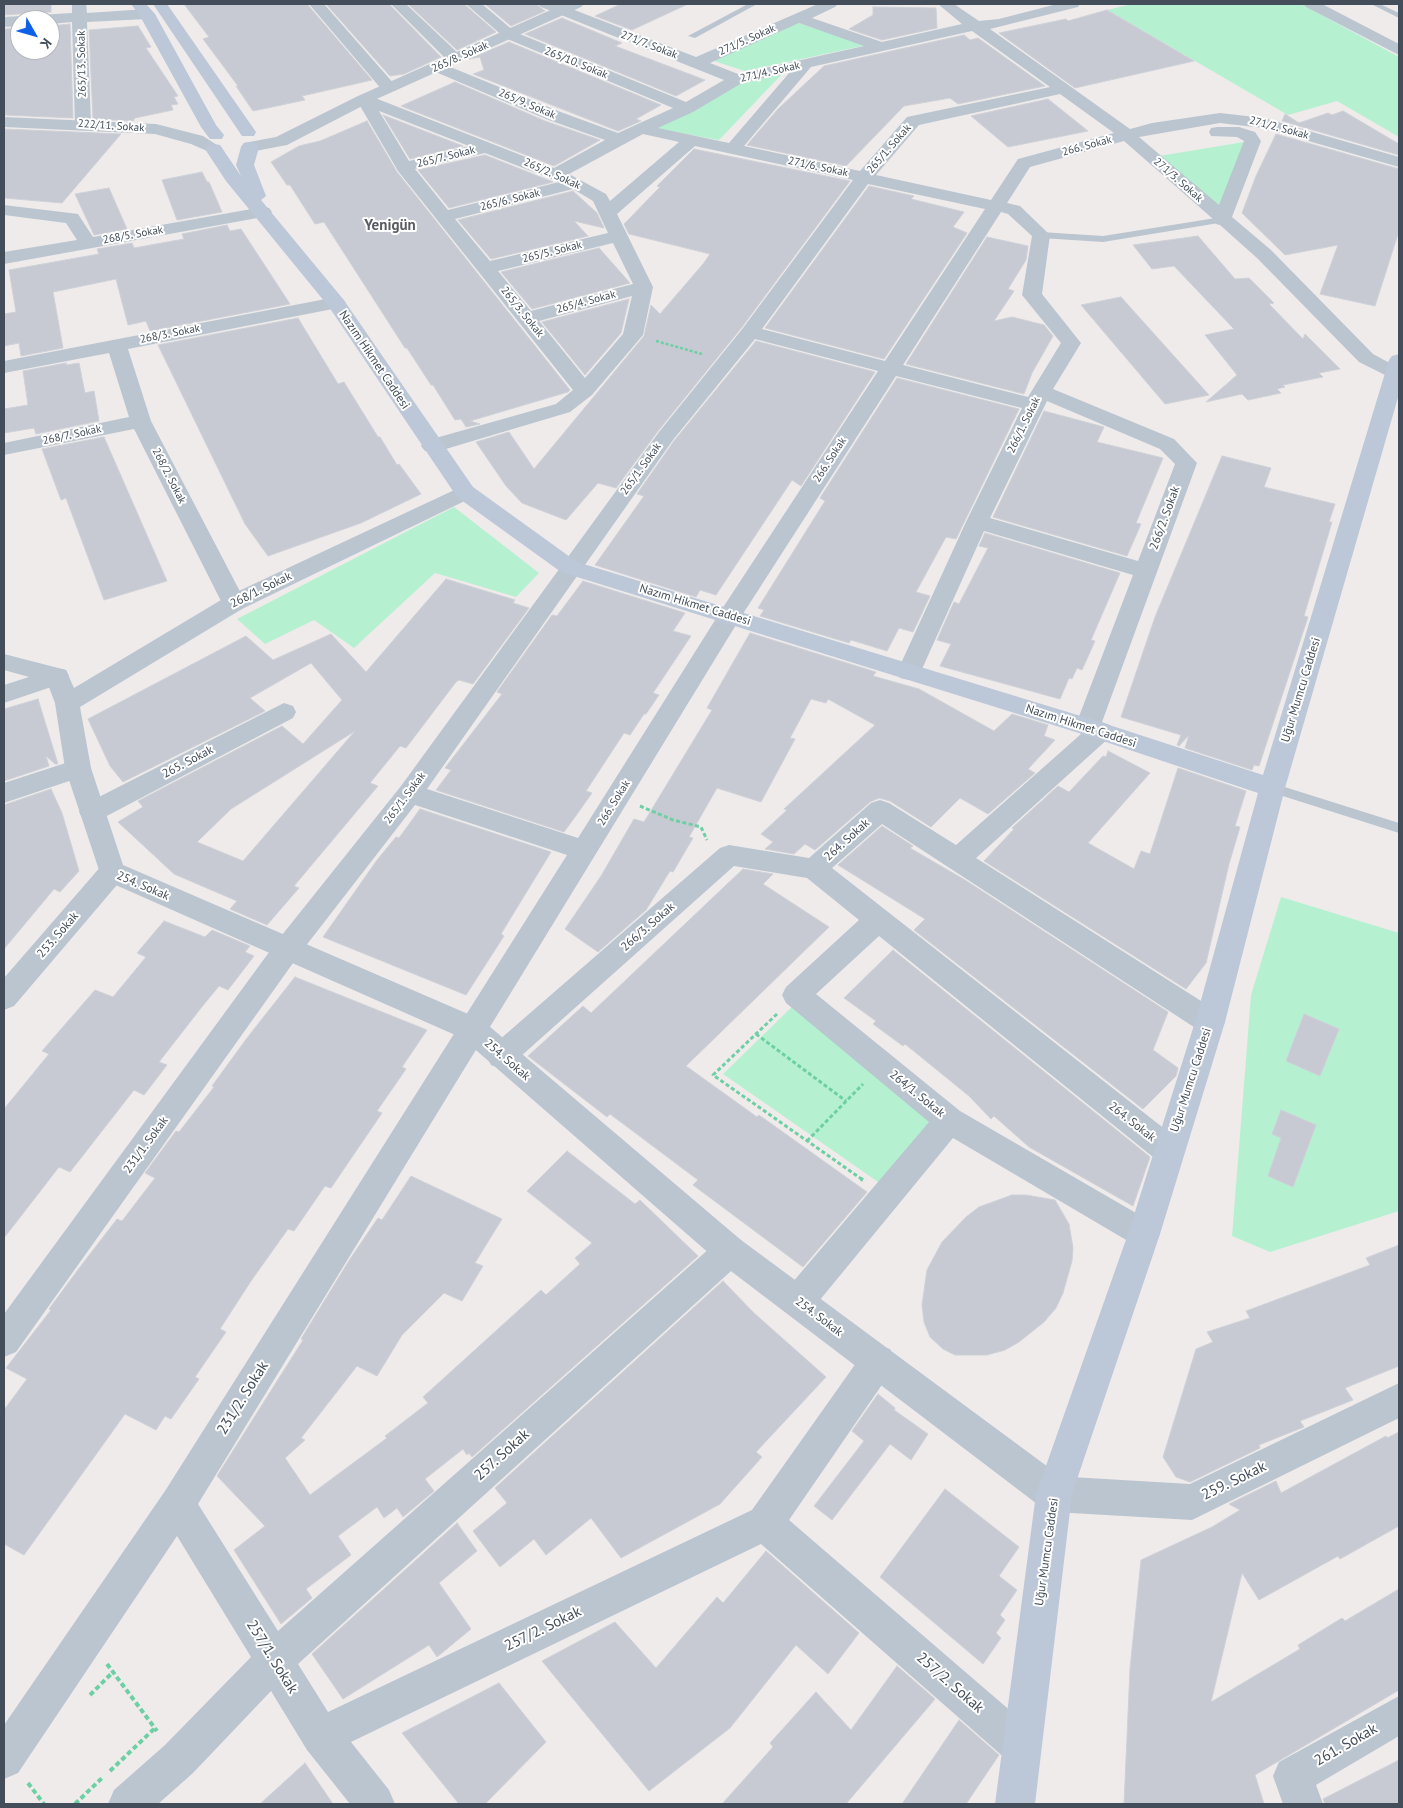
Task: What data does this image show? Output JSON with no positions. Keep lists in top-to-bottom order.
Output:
{
  "streets": {
    "main road": ["Nazım Hikmet Caddesi", "Uğur Mumcu Caddesi"],
    "street": [
      "271/5. Sokak",
      "271/7. Sokak",
      "265/8. Sokak",
      "265/10. Sokak",
      "265/13. Sokak",
      "271/4. Sokak",
      "265/9. Sokak",
      "222/11. Sokak",
      "271/2. Sokak",
      "266. Sokak",
      "265/1. Sokak",
      "265/7. Sokak",
      "271/6. Sokak",
      "265/2. Sokak",
      "271/3. Sokak",
      "265/6. Sokak",
      "268/5. Sokak",
      "265/5. Sokak",
      "265/4. Sokak",
      "265/3. Sokak",
      "268/3. Sokak",
      "266/1. Sokak",
      "268/7. Sokak",
      "268/2. Sokak",
      "266/2. Sokak",
      "268/1. Sokak",
      "265. Sokak",
      "264. Sokak",
      "254. Sokak",
      "266/3. Sokak",
      "253. Sokak",
      "264/1. Sokak",
      "231/1. Sokak",
      "231/2. Sokak",
      "257. Sokak",
      "259. Sokak",
      "257/2. Sokak",
      "257/1. Sokak",
      "261. Sokak"
    ]
  },
  "crossings": [
    ["271/5. Sokak", "271/7. Sokak"],
    ["271/7. Sokak", "265/8. Sokak"],
    ["271/7. Sokak", "271/4. Sokak"],
    ["265/8. Sokak", "265/10. Sokak"],
    ["265/8. Sokak", "265/9. Sokak"],
    ["265/8. Sokak", "265/2. Sokak"],
    ["265/8. Sokak", "265/3. Sokak"],
    ["265/8. Sokak", "Nazım Hikmet Caddesi"],
    ["265/10. Sokak", "271/4. Sokak"],
    ["265/13. Sokak", "222/11. Sokak"],
    ["271/4. Sokak", "265/9. Sokak"],
    ["271/4. Sokak", "271/6. Sokak"],
    ["271/4. Sokak", "265/2. Sokak"],
    ["271/4. Sokak", "271/3. Sokak"],
    ["222/11. Sokak", "Nazım Hikmet Caddesi"],
    ["271/2. Sokak", "266. Sokak"],
    ["271/2. Sokak", "271/3. Sokak"],
    ["266. Sokak", "271/6. Sokak"],
    ["266. Sokak", "271/3. Sokak"],
    ["266. Sokak", "Nazım Hikmet Caddesi"],
    ["266. Sokak", "254. Sokak"],
    ["266. Sokak", "231/2. Sokak"],
    ["265/1. Sokak", "271/6. Sokak"],
    ["265/1. Sokak", "271/3. Sokak"],
    ["265/1. Sokak", "Nazım Hikmet Caddesi"],
    ["265/1. Sokak", "254. Sokak"],
    ["265/1. Sokak", "231/1. Sokak"],
    ["265/7. Sokak", "265/2. Sokak"],
    ["265/7. Sokak", "265/3. Sokak"],
    ["265/2. Sokak", "265/6. Sokak"],
    ["265/2. Sokak", "265/5. Sokak"],
    ["265/2. Sokak", "265/4. Sokak"],
    ["265/2. Sokak", "265/3. Sokak"],
    ["271/3. Sokak", "Uğur Mumcu Caddesi"],
    ["265/6. Sokak", "265/3. Sokak"],
    ["268/5. Sokak", "Nazım Hikmet Caddesi"],
    ["265/5. Sokak", "265/3. Sokak"],
    ["265/4. Sokak", "265/3. Sokak"],
    ["268/3. Sokak", "Nazım Hikmet Caddesi"],
    ["268/3. Sokak", "268/2. Sokak"],
    ["Nazım Hikmet Caddesi", "266/1. Sokak"],
    ["Nazım Hikmet Caddesi", "266/2. Sokak"],
    ["Nazım Hikmet Caddesi", "268/1. Sokak"],
    ["Nazım Hikmet Caddesi", "Uğur Mumcu Caddesi"],
    ["266/1. Sokak", "266/2. Sokak"],
    ["268/7. Sokak", "268/2. Sokak"],
    ["268/2. Sokak", "268/1. Sokak"],
    ["266/2. Sokak", "264. Sokak"],
    ["268/1. Sokak", "254. Sokak"],
    ["Uğur Mumcu Caddesi", "264. Sokak"],
    ["Uğur Mumcu Caddesi", "254. Sokak"],
    ["Uğur Mumcu Caddesi", "264/1. Sokak"],
    ["Uğur Mumcu Caddesi", "259. Sokak"],
    ["Uğur Mumcu Caddesi", "257/2. Sokak"],
    ["265. Sokak", "254. Sokak"],
    ["264. Sokak", "266/3. Sokak"],
    ["254. Sokak", "266/3. Sokak"],
    ["254. Sokak", "253. Sokak"],
    ["254. Sokak", "231/1. Sokak"],
    ["254. Sokak", "231/2. Sokak"],
    ["254. Sokak", "257. Sokak"],
    ["254. Sokak", "259. Sokak"],
    ["254. Sokak", "257/2. Sokak"],
    ["231/2. Sokak", "257/1. Sokak"],
    ["257. Sokak", "257/1. Sokak"],
    ["257/2. Sokak", "257/1. Sokak"]
  ],
  "districts": ["Yenigün"],
  "north": "bottom right"
}
